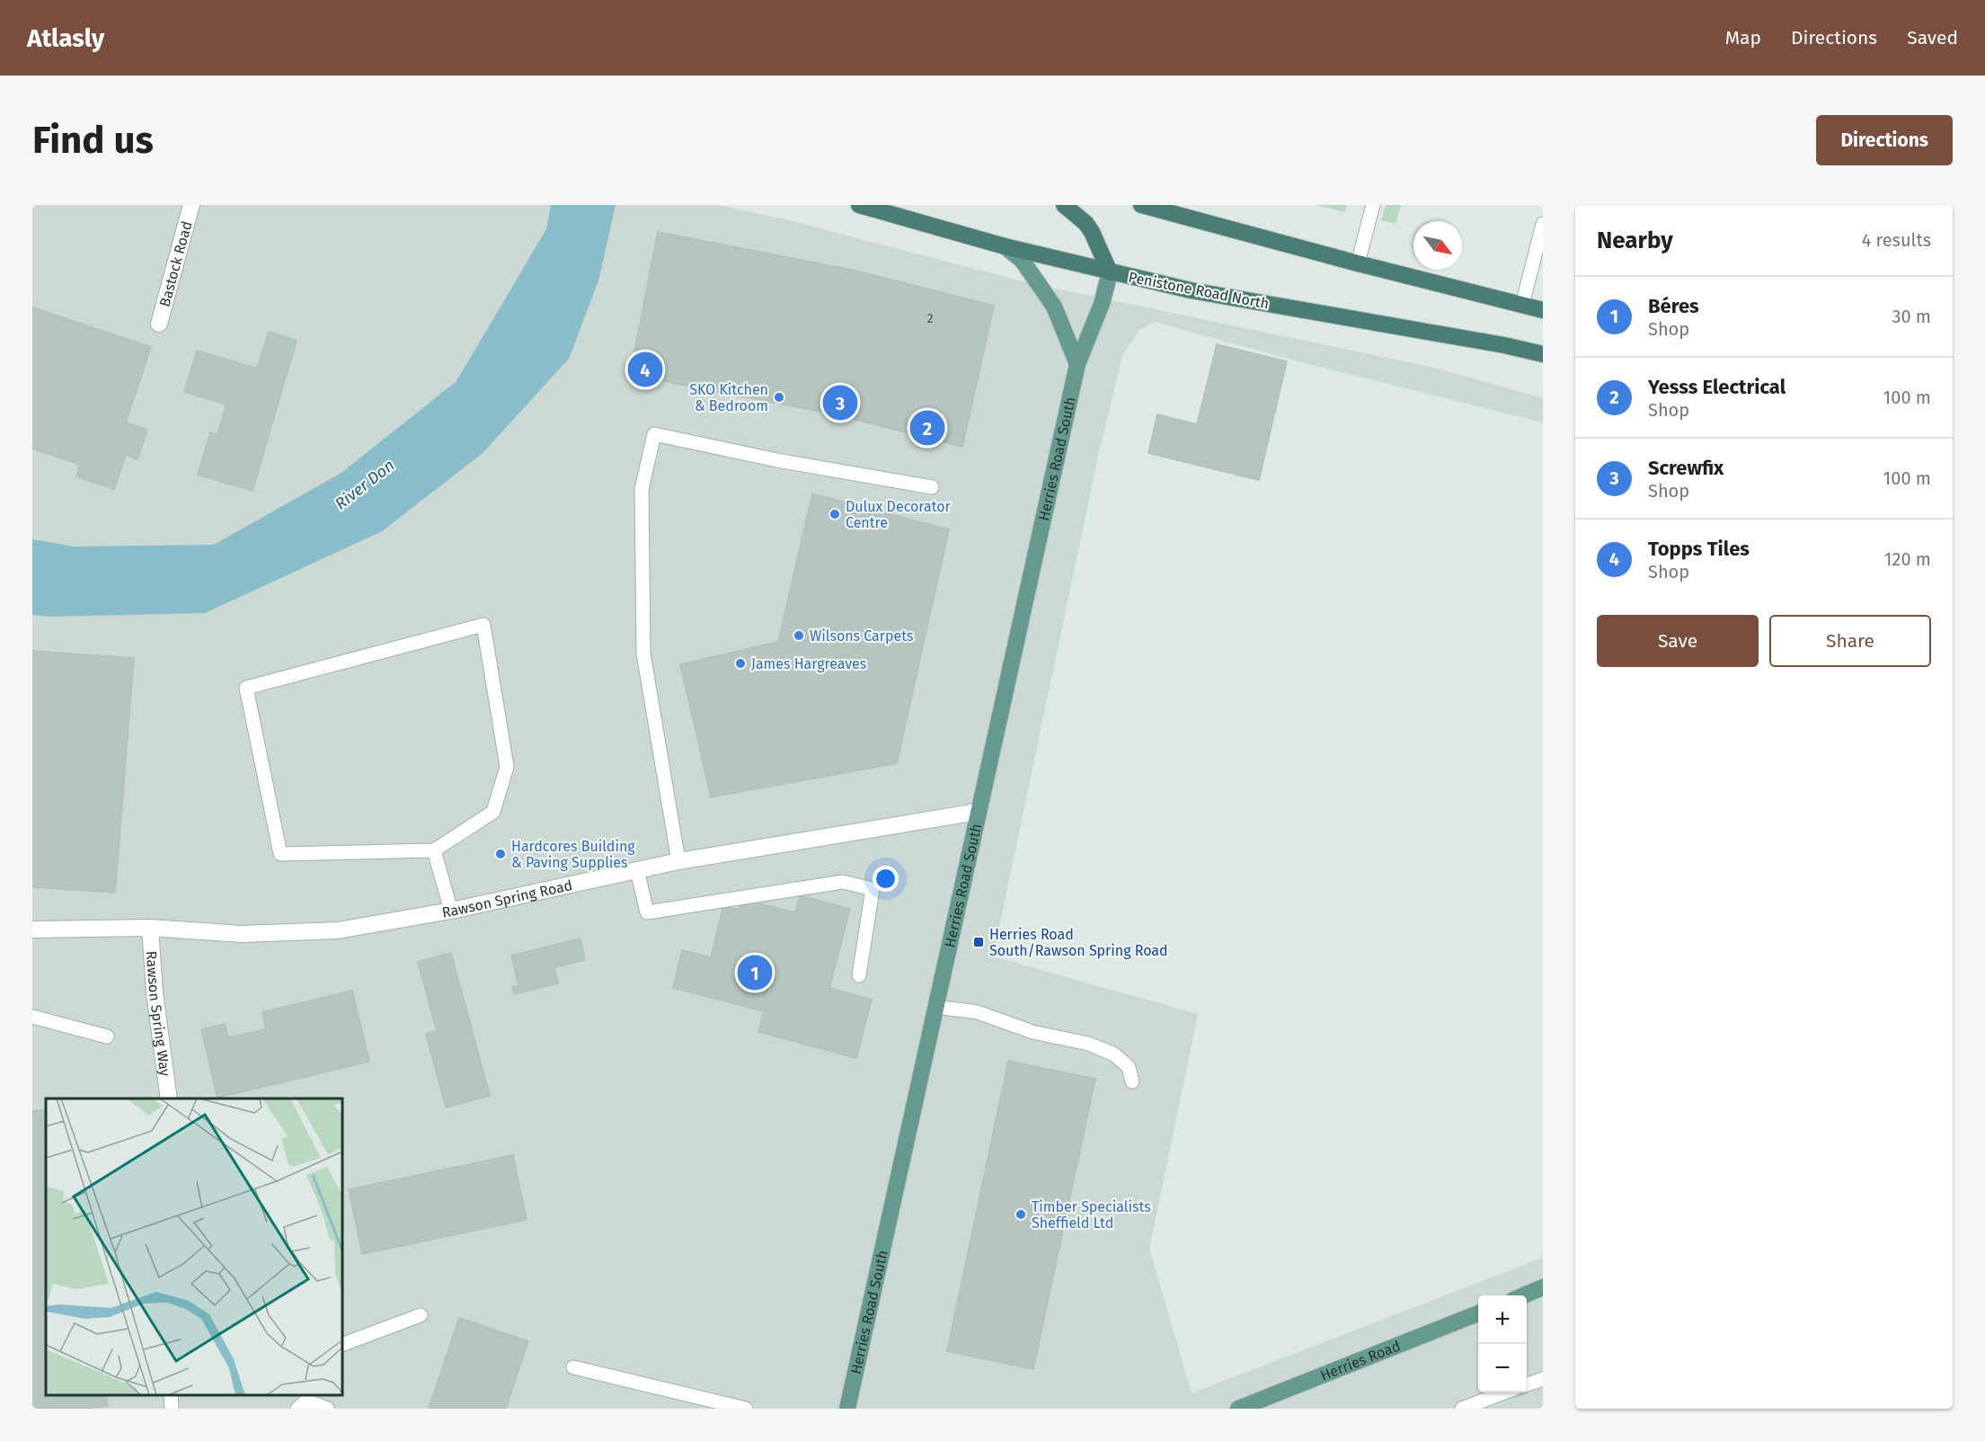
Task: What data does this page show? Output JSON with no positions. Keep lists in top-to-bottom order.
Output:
{
  "streets": {
    "highway": ["Penistone Road North"],
    "main road": ["Herries Road South", "Herries Road"],
    "street": ["Bastock Road", "Rawson Spring Road", "Rawson Spring Way"]
  },
  "crossings": [
    ["Penistone Road North", "Herries Road South"],
    ["Herries Road South", "Rawson Spring Road"],
    ["Rawson Spring Road", "Rawson Spring Way"]
  ],
  "water": ["River Don"],
  "places": {
    "other": [
      "SKO Kitchen & Bedroom",
      "Dulux Decorator Centre",
      "Wilsons Carpets",
      "James Hargreaves",
      "Hardcores Building & Paving Supplies",
      "Timber Specialists Sheffield Ltd"
    ],
    "transit": ["Herries Road South/Rawson Spring Road"]
  },
  "house_numbers": ["2"],
  "north": "bottom right",
  "page": {
    "header": "Atlasly",
    "nav": ["Map", "Directions", "Saved"],
    "buttons": [
      "Directions",
      ["Save", "Share"]
    ],
    "title": "Find us",
    "heading": ["Nearby", "4 results"],
    "list": [
      {
        "mark": "1",
        "name": "Béres",
        "note": "Shop",
        "value": "30 m"
      },
      {
        "mark": "2",
        "name": "Yesss Electrical",
        "note": "Shop",
        "value": "100 m"
      },
      {
        "mark": "3",
        "name": "Screwfix",
        "note": "Shop",
        "value": "100 m"
      },
      {
        "mark": "4",
        "name": "Topps Tiles",
        "note": "Shop",
        "value": "120 m"
      }
    ],
    "pins": [
      "4",
      "3",
      "2",
      "1"
    ],
    "map_buttons": ["+", "−"]
  }
}
